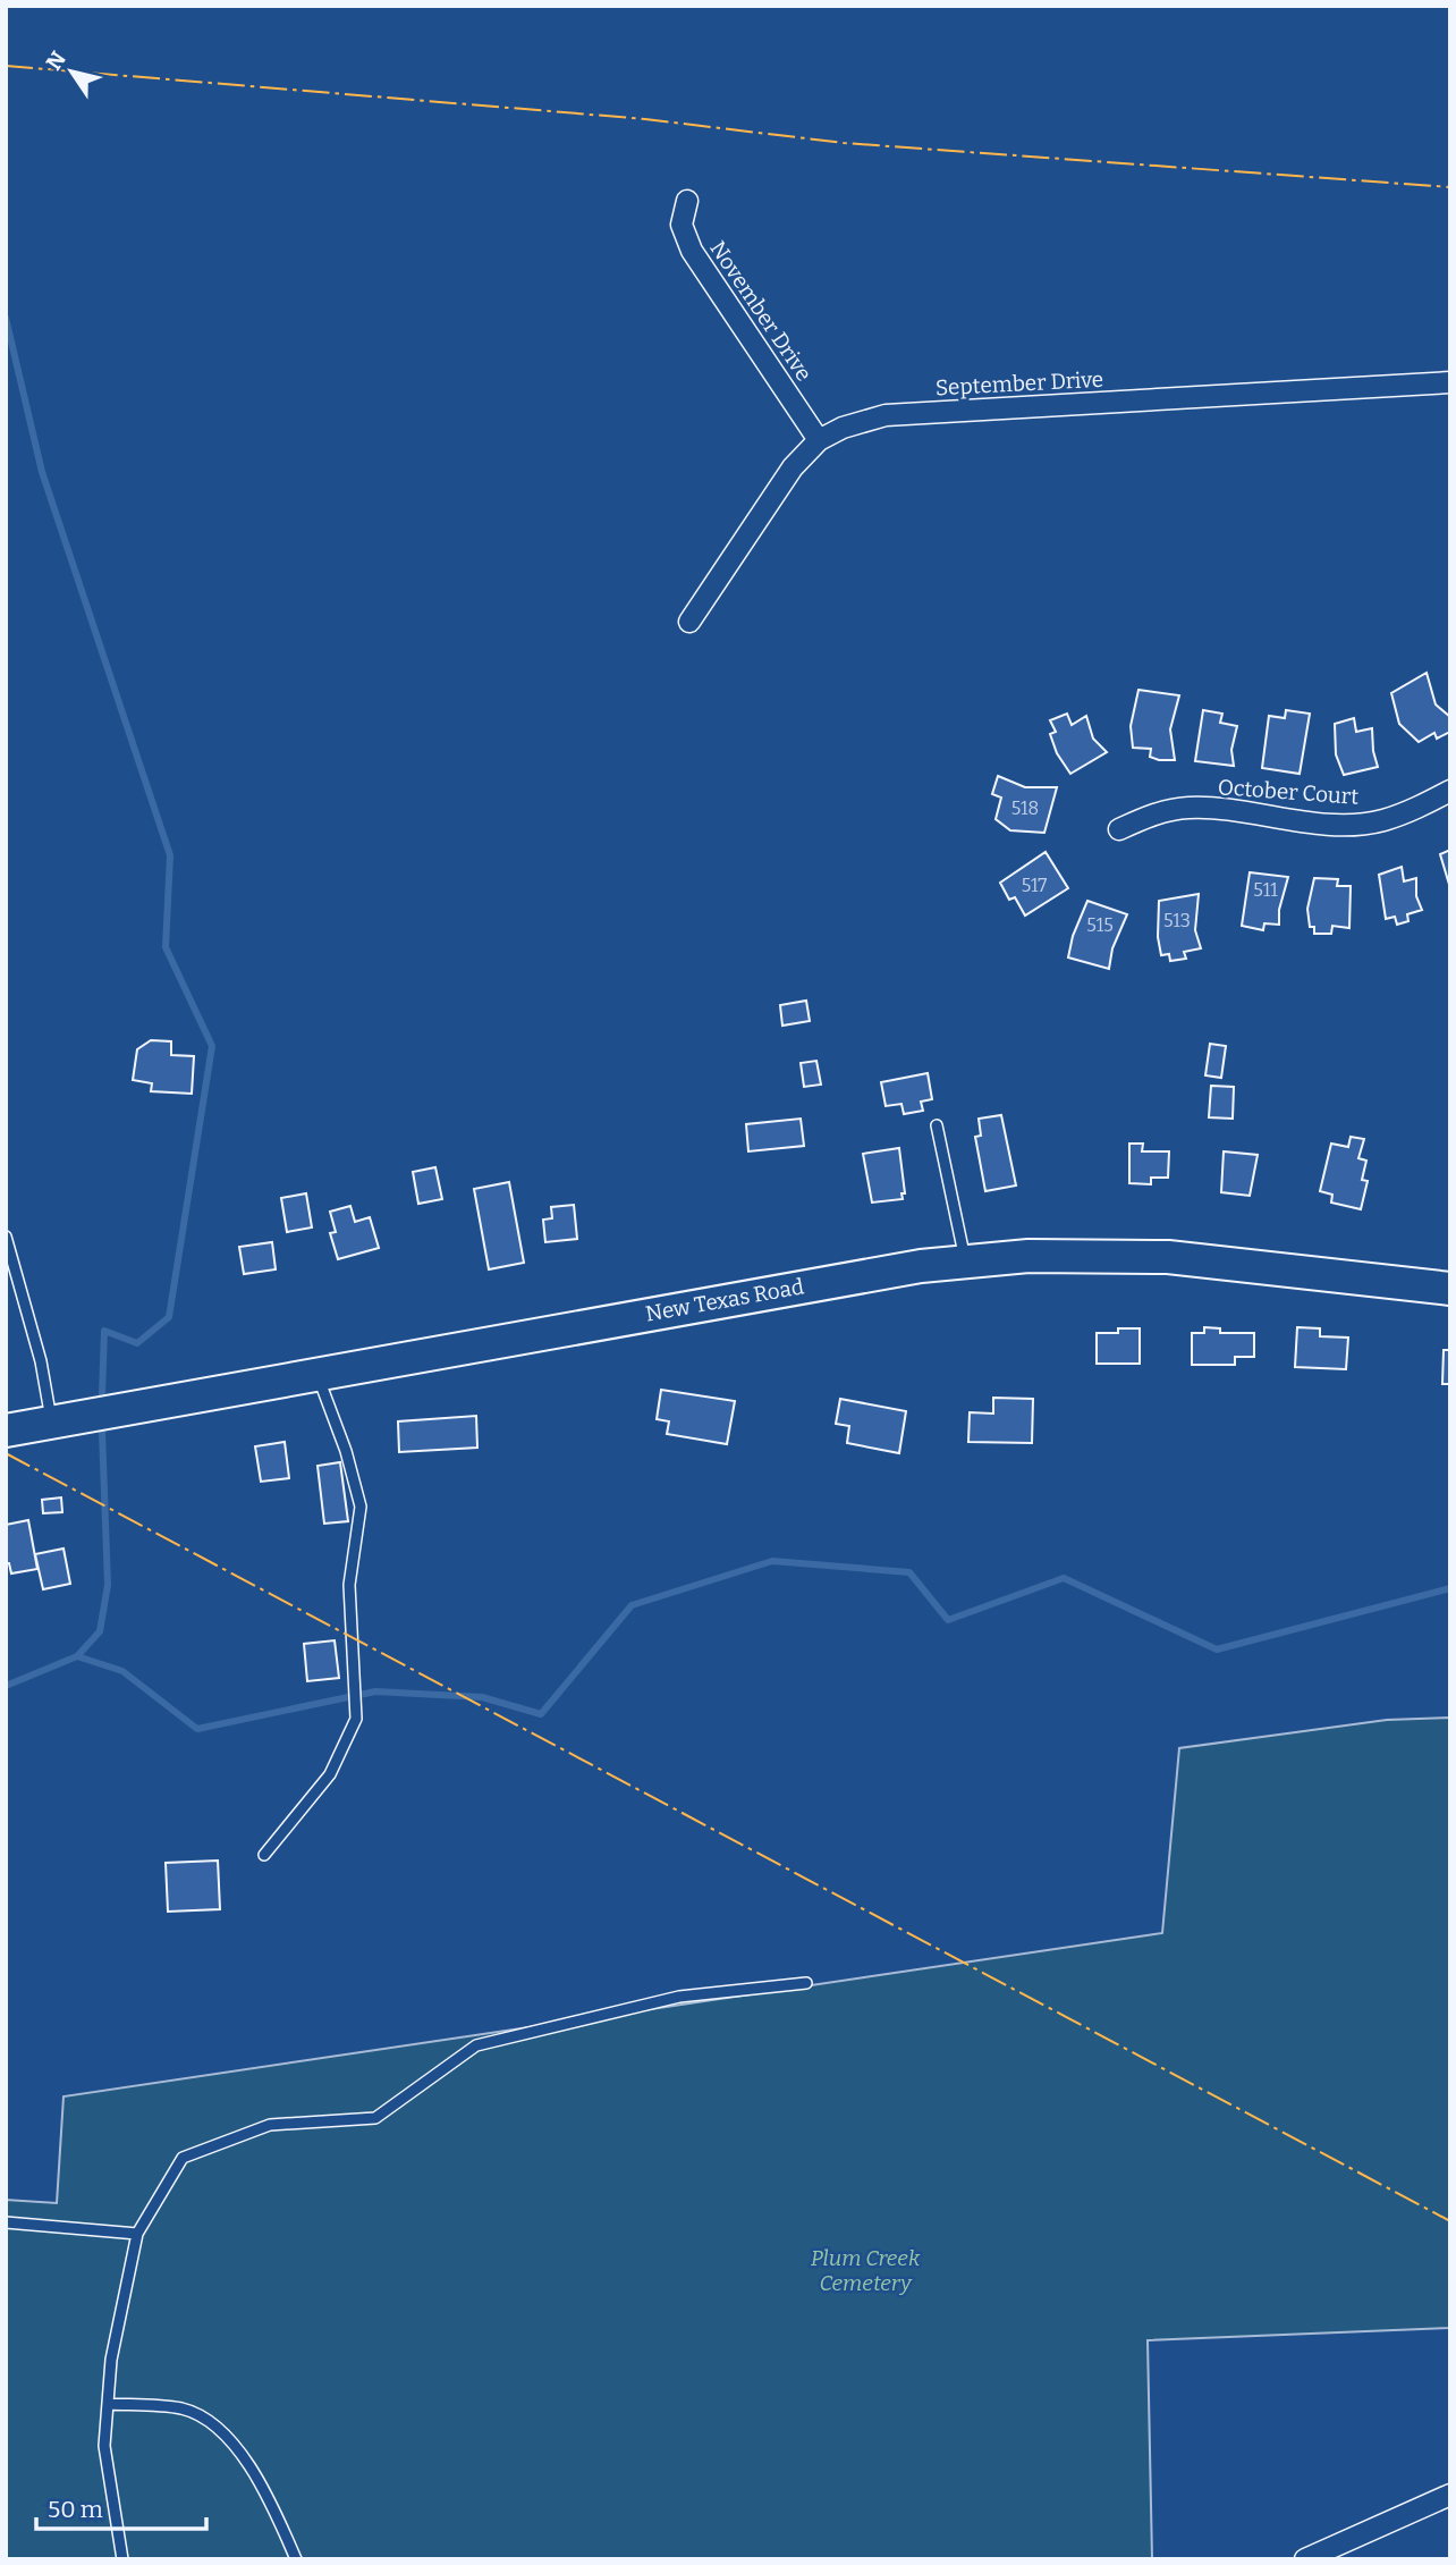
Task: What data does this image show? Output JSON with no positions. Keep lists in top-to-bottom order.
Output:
{
  "streets": {
    "main road": ["New Texas Road"],
    "street": ["November Drive", "September Drive", "October Court"]
  },
  "crossings": [
    ["November Drive", "September Drive"]
  ],
  "parks": ["Plum Creek Cemetery"],
  "house_numbers": [
    "518",
    "517",
    "511",
    "513",
    "515"
  ],
  "scale_bar": "50 m",
  "north": "top left"
}
